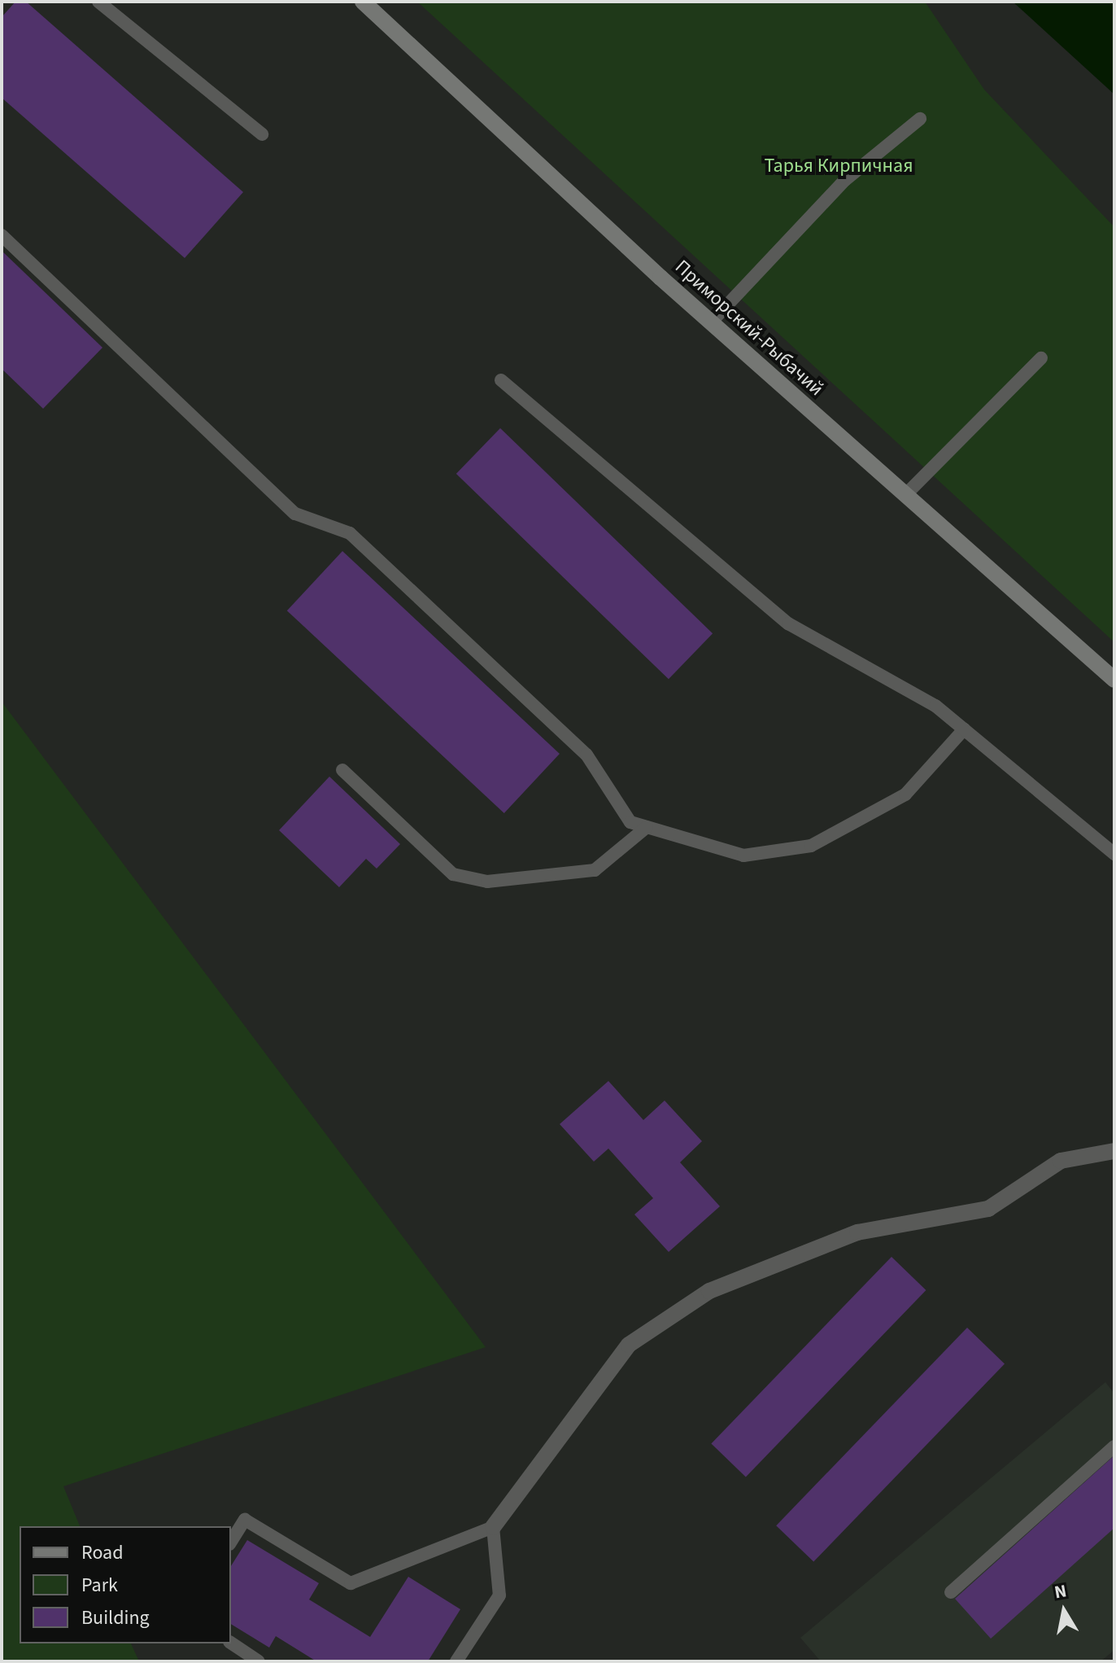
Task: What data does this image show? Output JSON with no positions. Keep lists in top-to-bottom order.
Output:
{
  "streets": {
    "main road": ["Приморский-Рыбачий"]
  },
  "parks": ["Тарья Кирпичная"],
  "legend": ["Road", "Park", "Building"],
  "north": "top"
}
